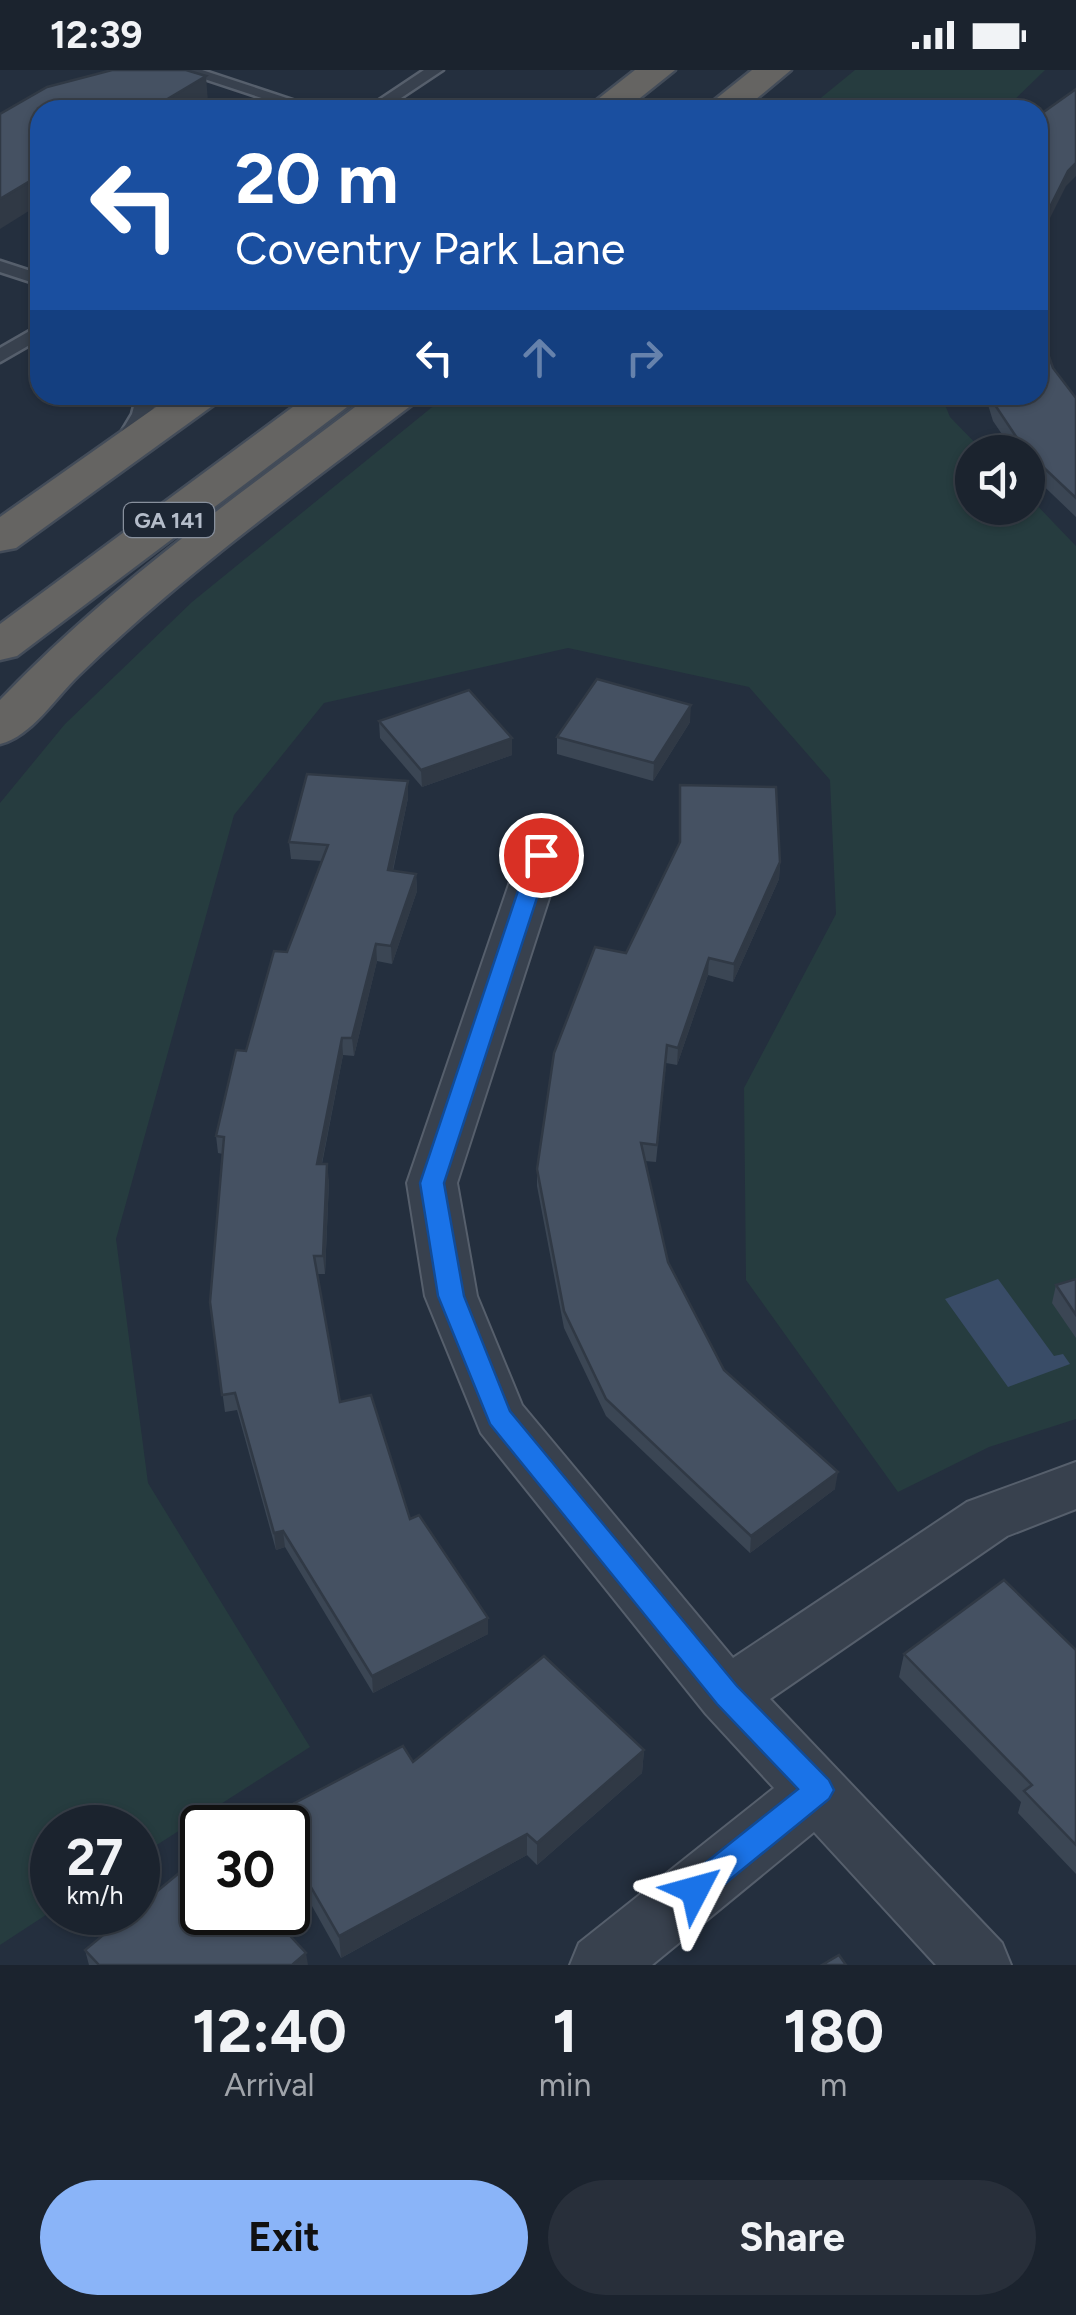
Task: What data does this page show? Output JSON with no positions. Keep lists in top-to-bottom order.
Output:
{
  "streets": {
    "highway": ["GA 141"]
  },
  "page": {
    "status": "12:39",
    "turn": ["20 m", "Coventry Park Lane"],
    "speed": "27 km/h",
    "limit": "30",
    "eta": [
      "12:40",
      "Arrival",
      "1",
      "min",
      "180",
      "m"
    ],
    "buttons": ["Exit", "Share"]
  }
}
